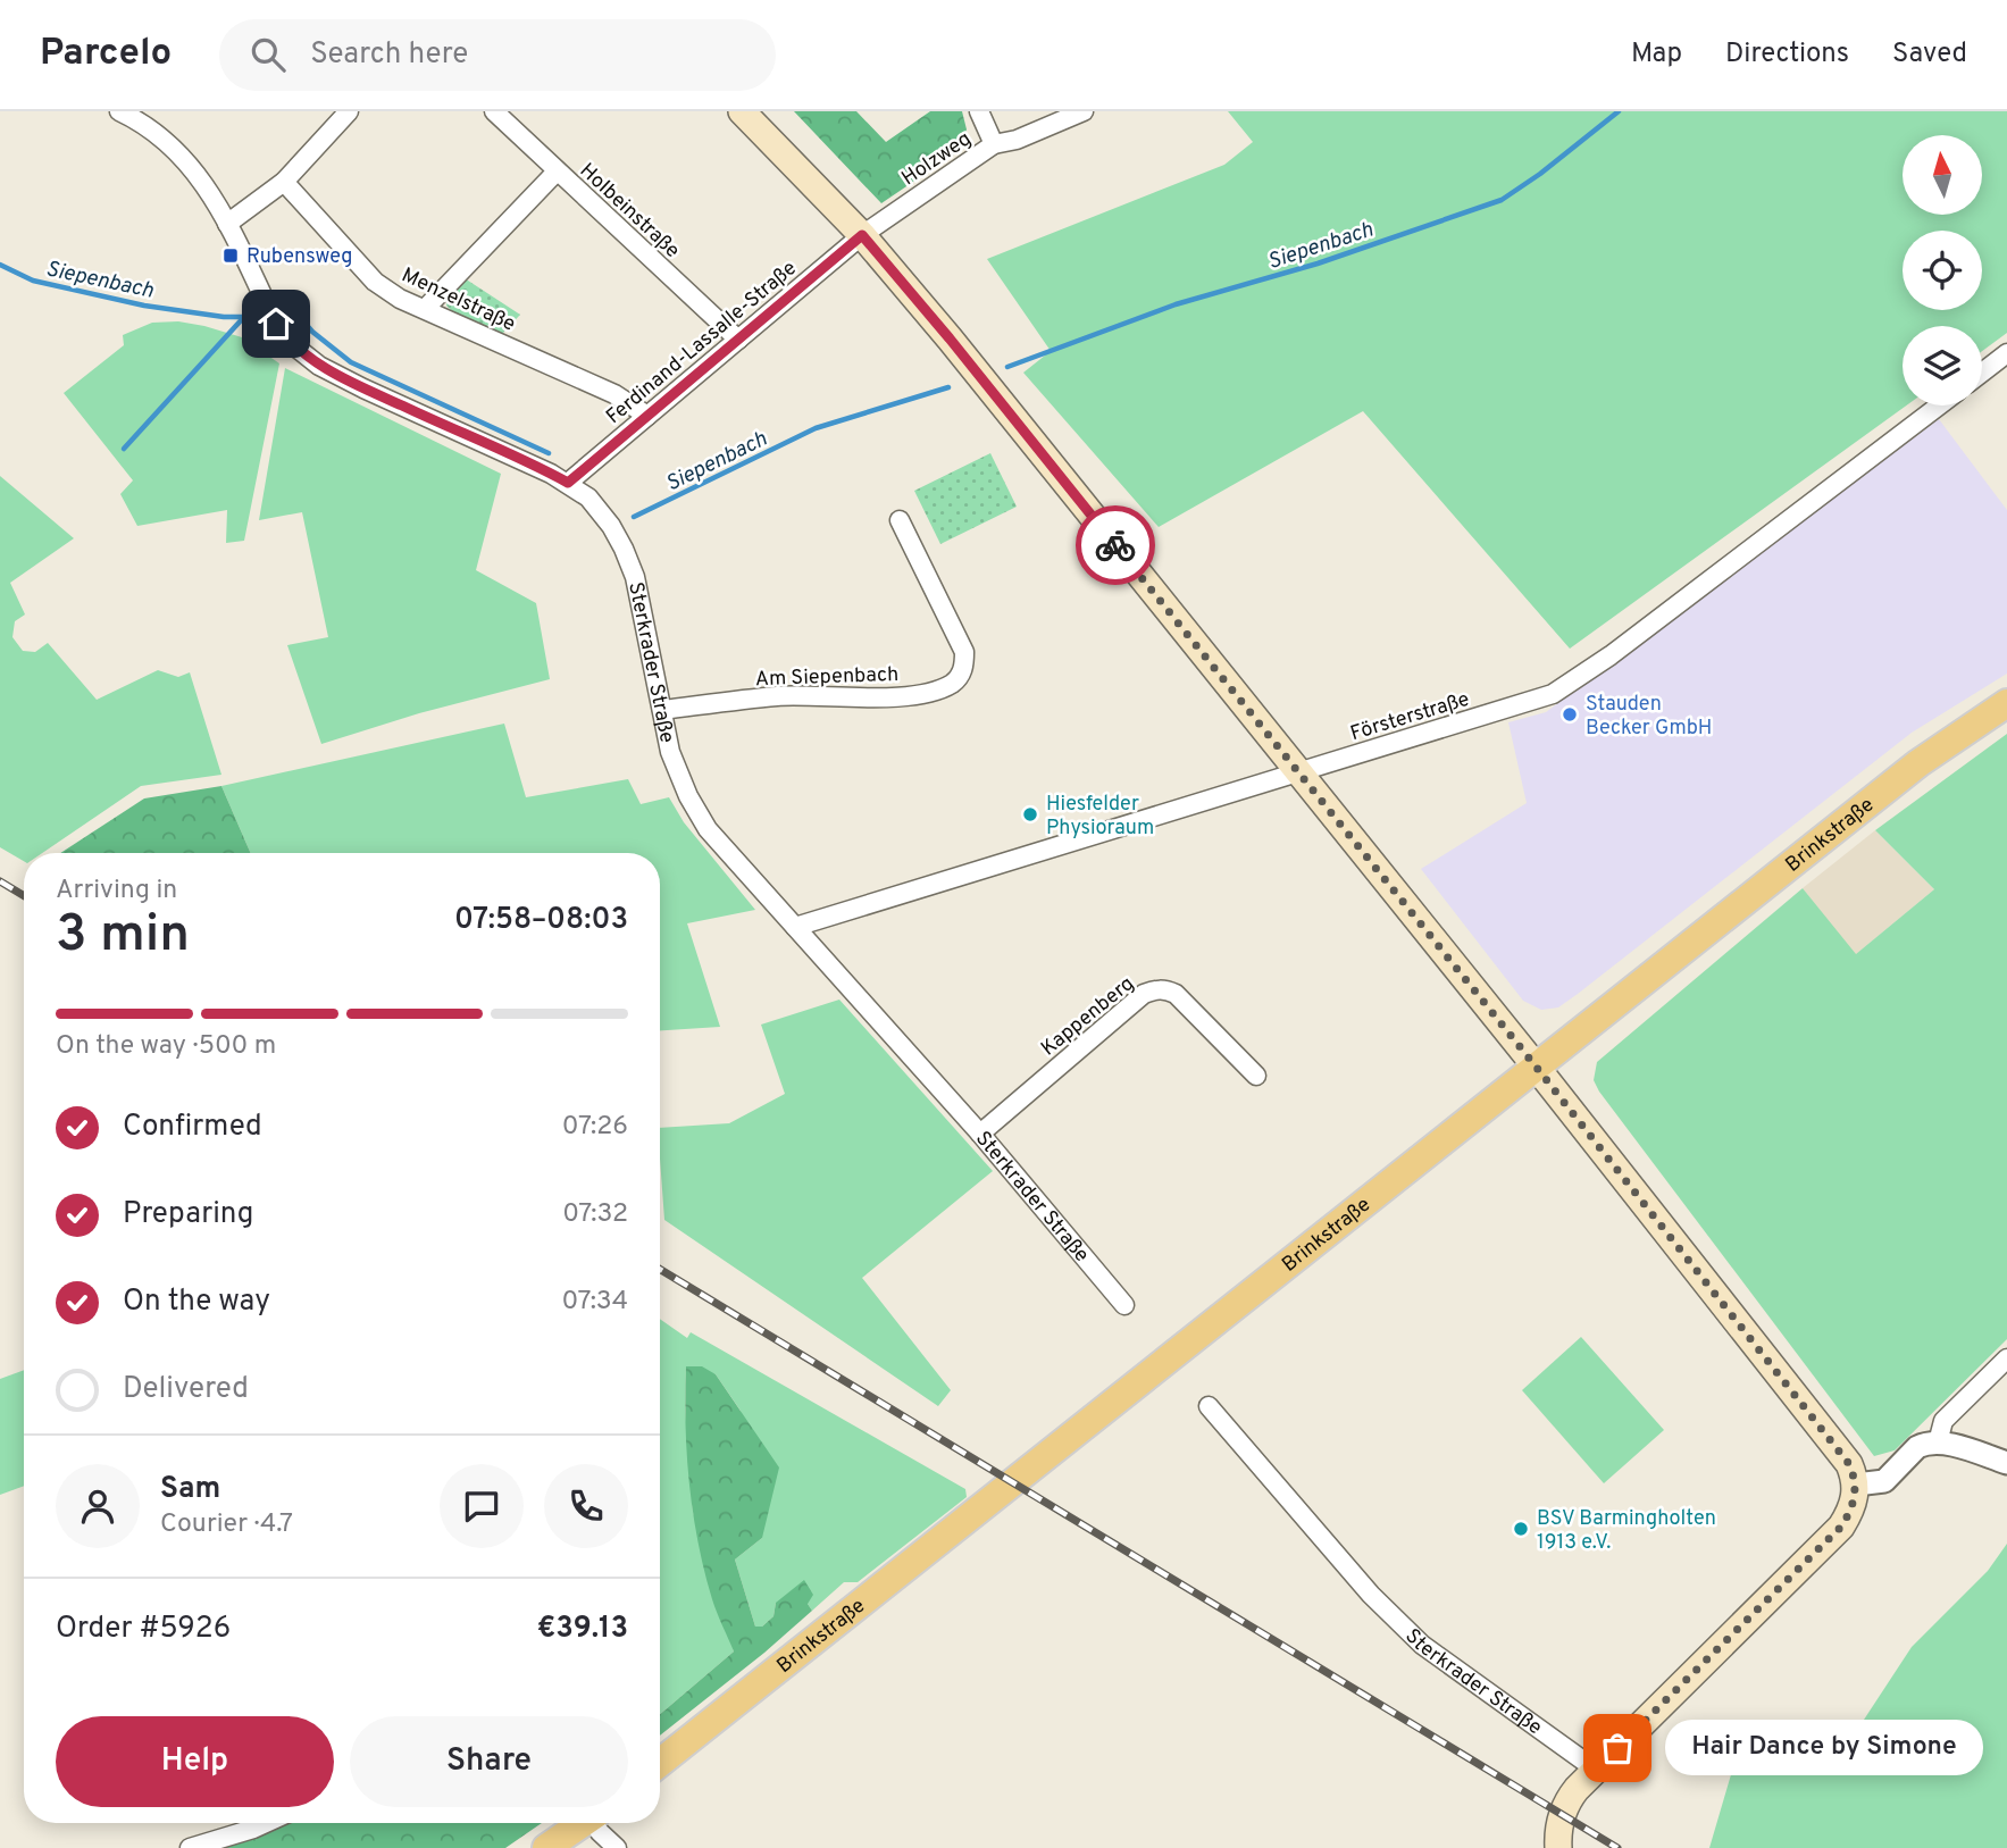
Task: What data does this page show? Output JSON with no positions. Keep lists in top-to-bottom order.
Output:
{
  "streets": {
    "main road": ["Brinkstraße"],
    "street": [
      "Holzweg",
      "Holbeinstraße",
      "Menzelstraße",
      "Ferdinand-Lassalle-Straße",
      "Sterkrader Straße",
      "Am Siepenbach",
      "Försterstraße",
      "Kappenberg"
    ]
  },
  "crossings": [
    ["Holzweg", "Ferdinand-Lassalle-Straße"],
    ["Holbeinstraße", "Ferdinand-Lassalle-Straße"],
    ["Menzelstraße", "Ferdinand-Lassalle-Straße"],
    ["Ferdinand-Lassalle-Straße", "Sterkrader Straße"],
    ["Sterkrader Straße", "Am Siepenbach"],
    ["Sterkrader Straße", "Försterstraße"],
    ["Sterkrader Straße", "Kappenberg"]
  ],
  "water": ["Siepenbach"],
  "places": {
    "transit": ["Rubensweg"],
    "other": [
      "Stauden Becker GmbH",
      "Hiesfelder Physioraum",
      "BSV Barmingholten 1913 e.V.",
      "Hair Dance by Simone"
    ]
  },
  "north": "top",
  "page": {
    "header": "Parcelo",
    "search": "Search here",
    "nav": ["Map", "Directions", "Saved"],
    "heading": ["3 min", "Arriving in", "07:58–08:03"],
    "panel": [
      "Sam",
      "Courier · 4.7",
      "Order #5926",
      "€39.13"
    ],
    "bar": "On the way · 500 m",
    "list": [
      ["Confirmed", "07:26"],
      ["Preparing", "07:32"],
      ["On the way", "07:34"],
      "Delivered"
    ],
    "buttons": ["Help", "Share"],
    "bubble": "Hair Dance by Simone"
  }
}
